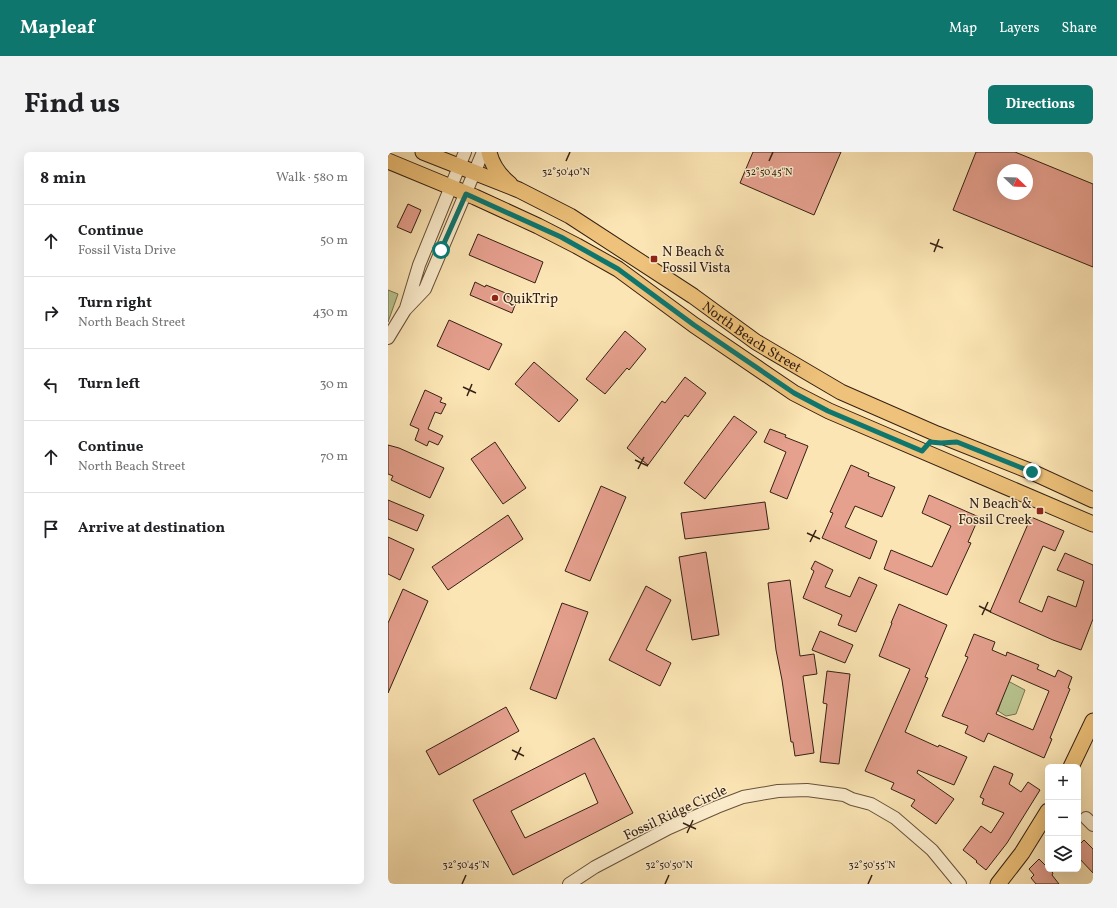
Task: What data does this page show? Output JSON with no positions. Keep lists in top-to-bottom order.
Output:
{
  "streets": {
    "main road": ["North Beach Street"],
    "street": ["Fossil Ridge Circle"]
  },
  "places": {
    "transit": ["N Beach & Fossil Vista", "N Beach & Fossil Creek"],
    "other": ["QuikTrip"]
  },
  "north": "bottom right",
  "page": {
    "header": "Mapleaf",
    "nav": ["Map", "Layers", "Share"],
    "title": "Find us",
    "buttons": "Directions",
    "heading": ["8 min", "Walk · 580 m"],
    "list": [
      ["Continue", "Fossil Vista Drive", "50 m"],
      ["Turn right", "North Beach Street", "430 m"],
      ["Turn left", "30 m"],
      ["Continue", "North Beach Street", "70 m"],
      "Arrive at destination"
    ],
    "map_buttons": ["+", "−"]
  },
  "coordinates": [
    "32°50'40\"N",
    "32°50'45\"N",
    "32°50'50\"N",
    "32°50'55\"N"
  ]
}
